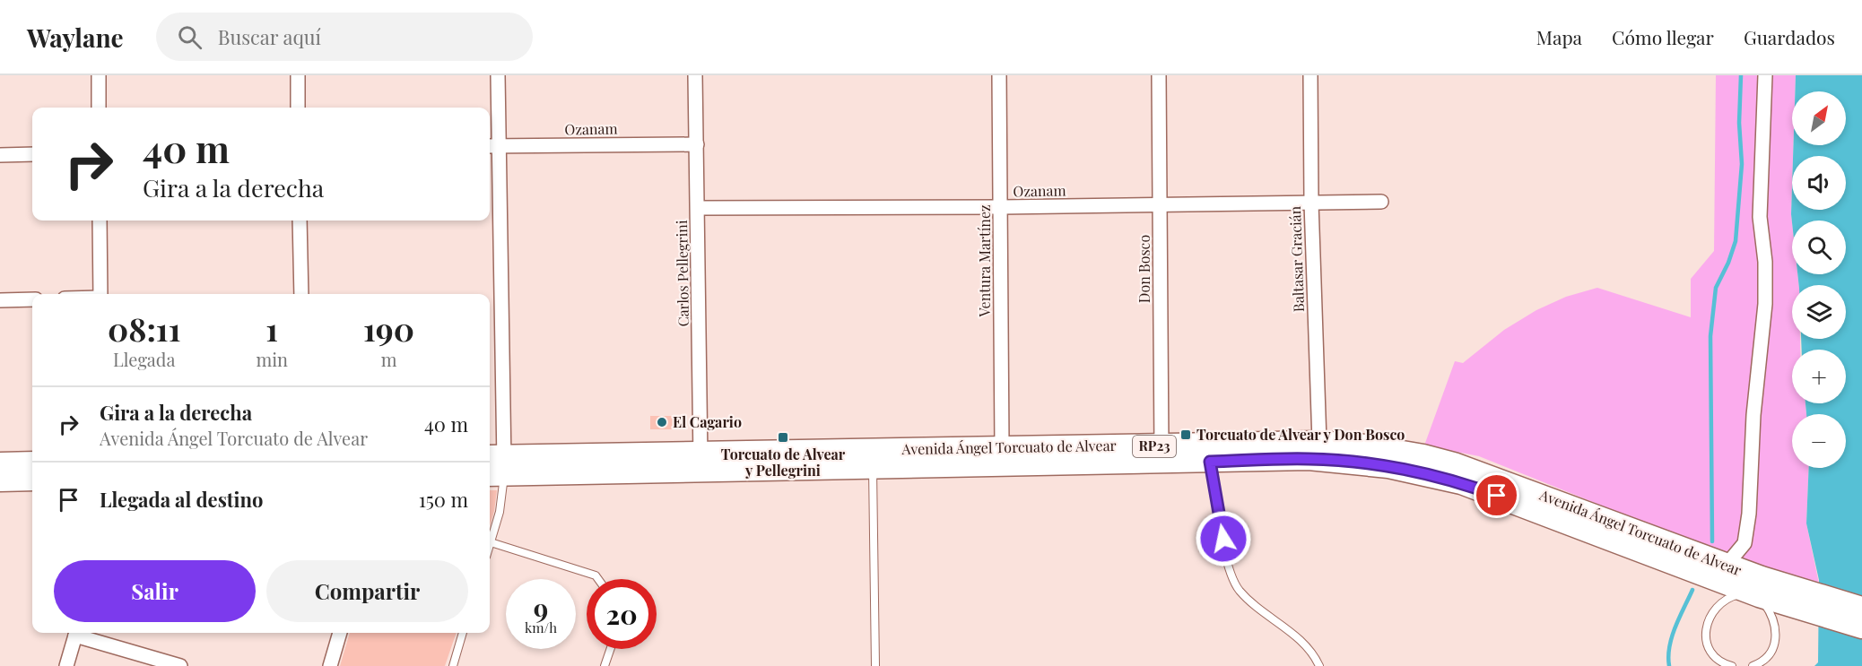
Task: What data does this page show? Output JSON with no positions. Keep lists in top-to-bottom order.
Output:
{
  "streets": {
    "main road": ["RP23", "Avenida Ángel Torcuato de Alvear"],
    "street": [
      "Ozanam",
      "Baltasar Gracián",
      "Ventura Martínez",
      "Don Bosco",
      "Carlos Pellegrini"
    ]
  },
  "crossings": [
    ["Ozanam", "Baltasar Gracián"],
    ["Ozanam", "Ventura Martínez"],
    ["Ozanam", "Don Bosco"],
    ["Ozanam", "Carlos Pellegrini"],
    ["Baltasar Gracián", "Avenida Ángel Torcuato de Alvear"],
    ["Ventura Martínez", "Avenida Ángel Torcuato de Alvear"],
    ["Don Bosco", "Avenida Ángel Torcuato de Alvear"],
    ["Carlos Pellegrini", "Avenida Ángel Torcuato de Alvear"],
    ["RP23", "Avenida Ángel Torcuato de Alvear"]
  ],
  "places": {
    "other": ["El Cagario"],
    "transit": ["Torcuato de Alvear y Don Bosco", "Torcuato de Alvear y Pellegrini"]
  },
  "north": "top right",
  "page": {
    "header": "Waylane",
    "search": "Buscar aquí",
    "nav": ["Mapa", "Cómo llegar", "Guardados"],
    "map_buttons": ["+", "−"],
    "turn": ["40 m", "Gira a la derecha"],
    "eta": [
      "08:11",
      "Llegada",
      "1",
      "min",
      "190",
      "m"
    ],
    "list": [
      {
        "name": "Gira a la derecha",
        "note": "Avenida Ángel Torcuato de Alvear",
        "value": "40 m"
      },
      {
        "name": "Llegada al destino",
        "value": "150 m"
      }
    ],
    "buttons": ["Salir", "Compartir"],
    "speed": "9 km/h",
    "limit": "20"
  }
}
